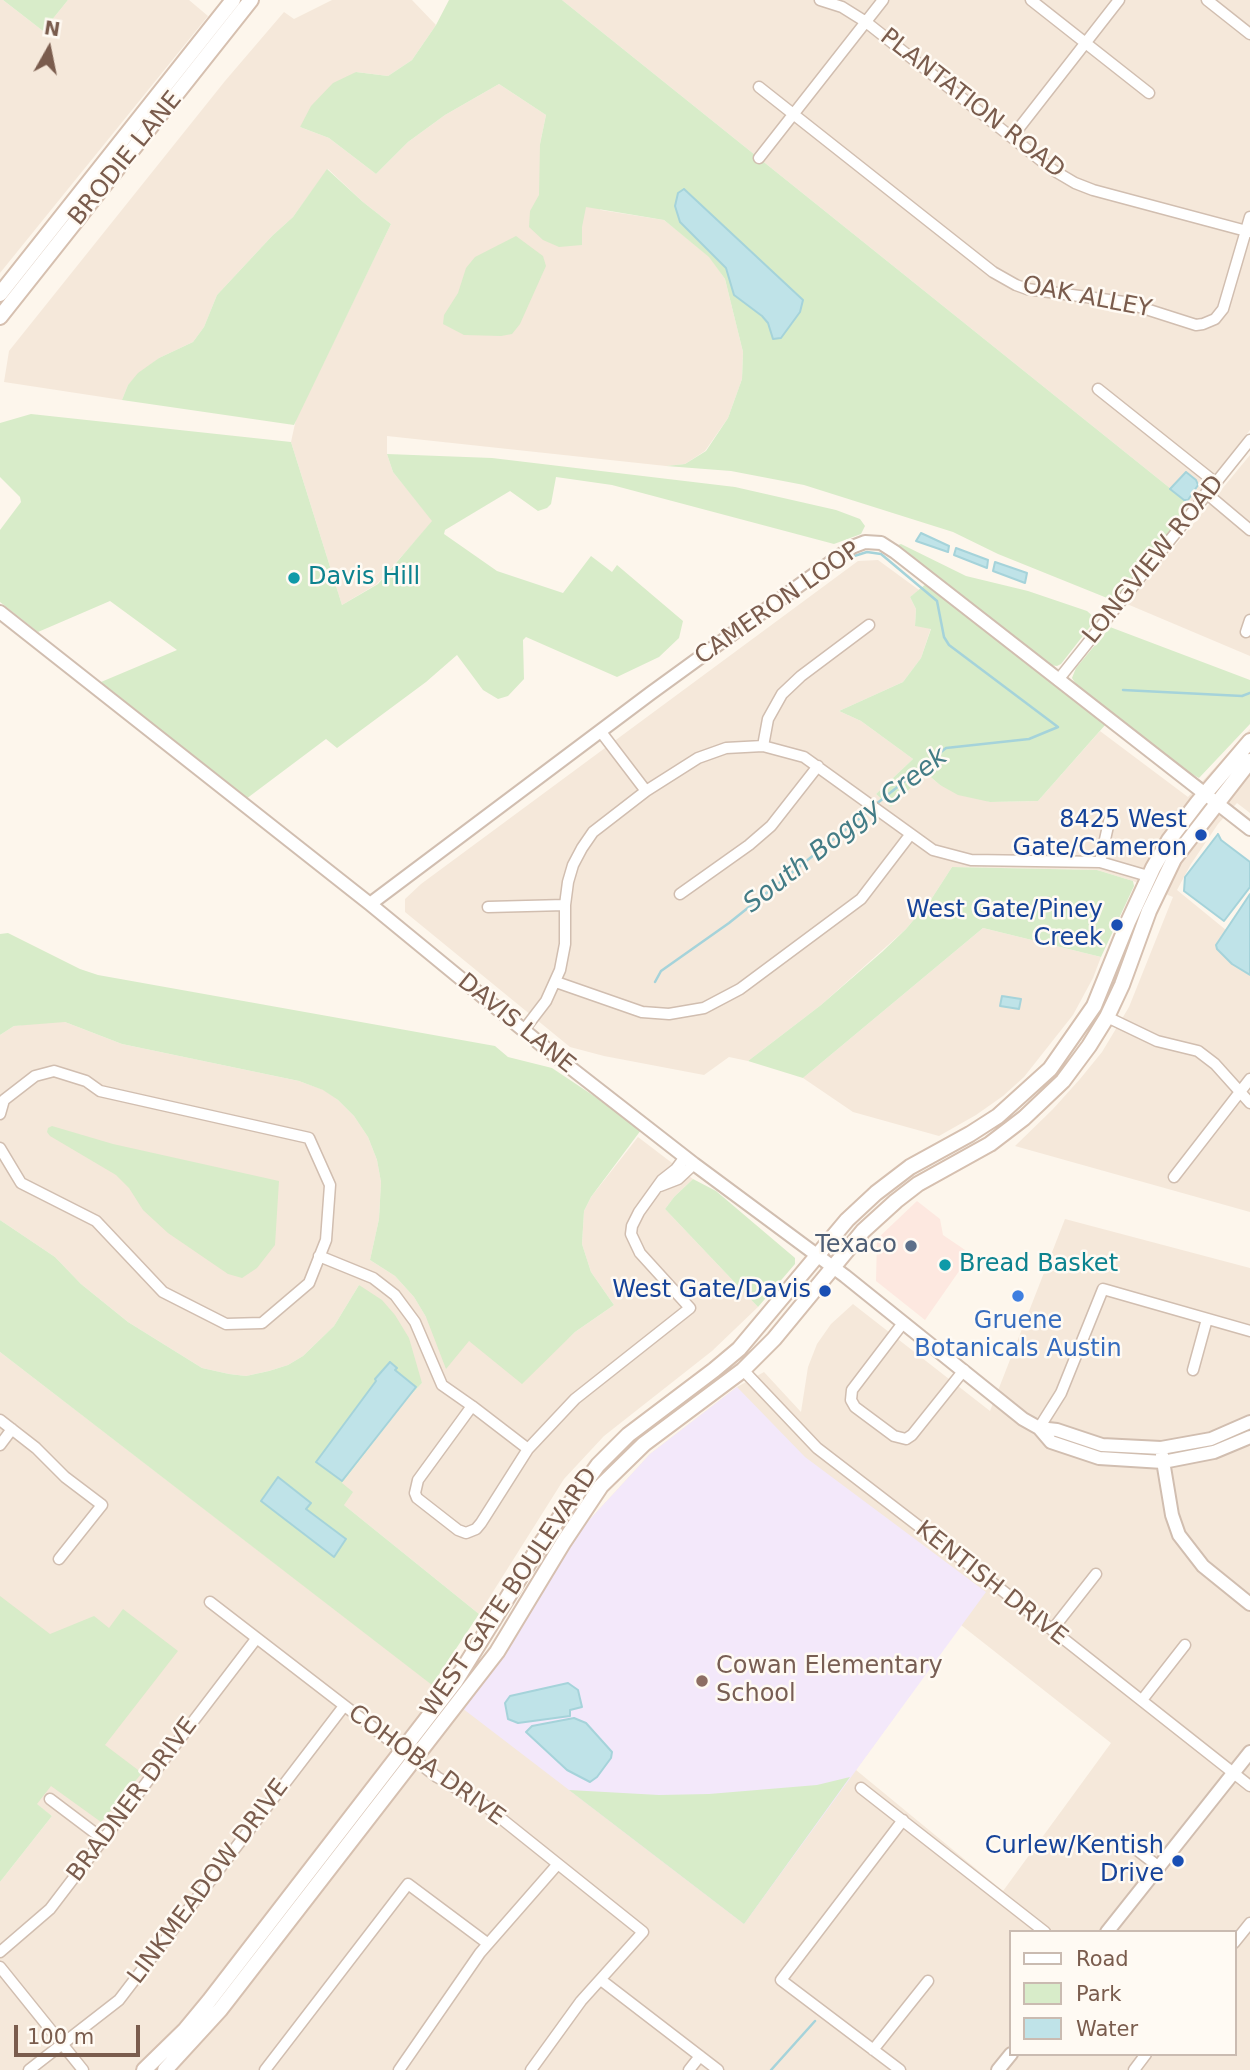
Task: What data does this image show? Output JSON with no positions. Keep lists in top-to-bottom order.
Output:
{
  "streets": {
    "main road": ["BRODIE LANE", "WEST GATE BOULEVARD"],
    "street": [
      "PLANTATION ROAD",
      "OAK ALLEY",
      "LONGVIEW ROAD",
      "CAMERON LOOP",
      "DAVIS LANE",
      "KENTISH DRIVE",
      "COHOBA DRIVE",
      "BRADNER DRIVE",
      "LINKMEADOW DRIVE"
    ]
  },
  "crossings": [
    ["PLANTATION ROAD", "OAK ALLEY"],
    ["LONGVIEW ROAD", "CAMERON LOOP"],
    ["CAMERON LOOP", "DAVIS LANE"],
    ["CAMERON LOOP", "WEST GATE BOULEVARD"],
    ["DAVIS LANE", "WEST GATE BOULEVARD"],
    ["KENTISH DRIVE", "WEST GATE BOULEVARD"],
    ["WEST GATE BOULEVARD", "COHOBA DRIVE"],
    ["COHOBA DRIVE", "BRADNER DRIVE"],
    ["COHOBA DRIVE", "LINKMEADOW DRIVE"]
  ],
  "water": ["South Boggy Creek"],
  "places": [
    "Davis Hill",
    "8425 West Gate/Cameron",
    "West Gate/Piney Creek",
    "Texaco",
    "Bread Basket",
    "West Gate/Davis",
    "Gruene Botanicals Austin",
    "Cowan Elementary School",
    "Curlew/Kentish Drive"
  ],
  "legend": ["Road", "Park", "Water"],
  "scale_bar": "100 m",
  "north": "top"
}
